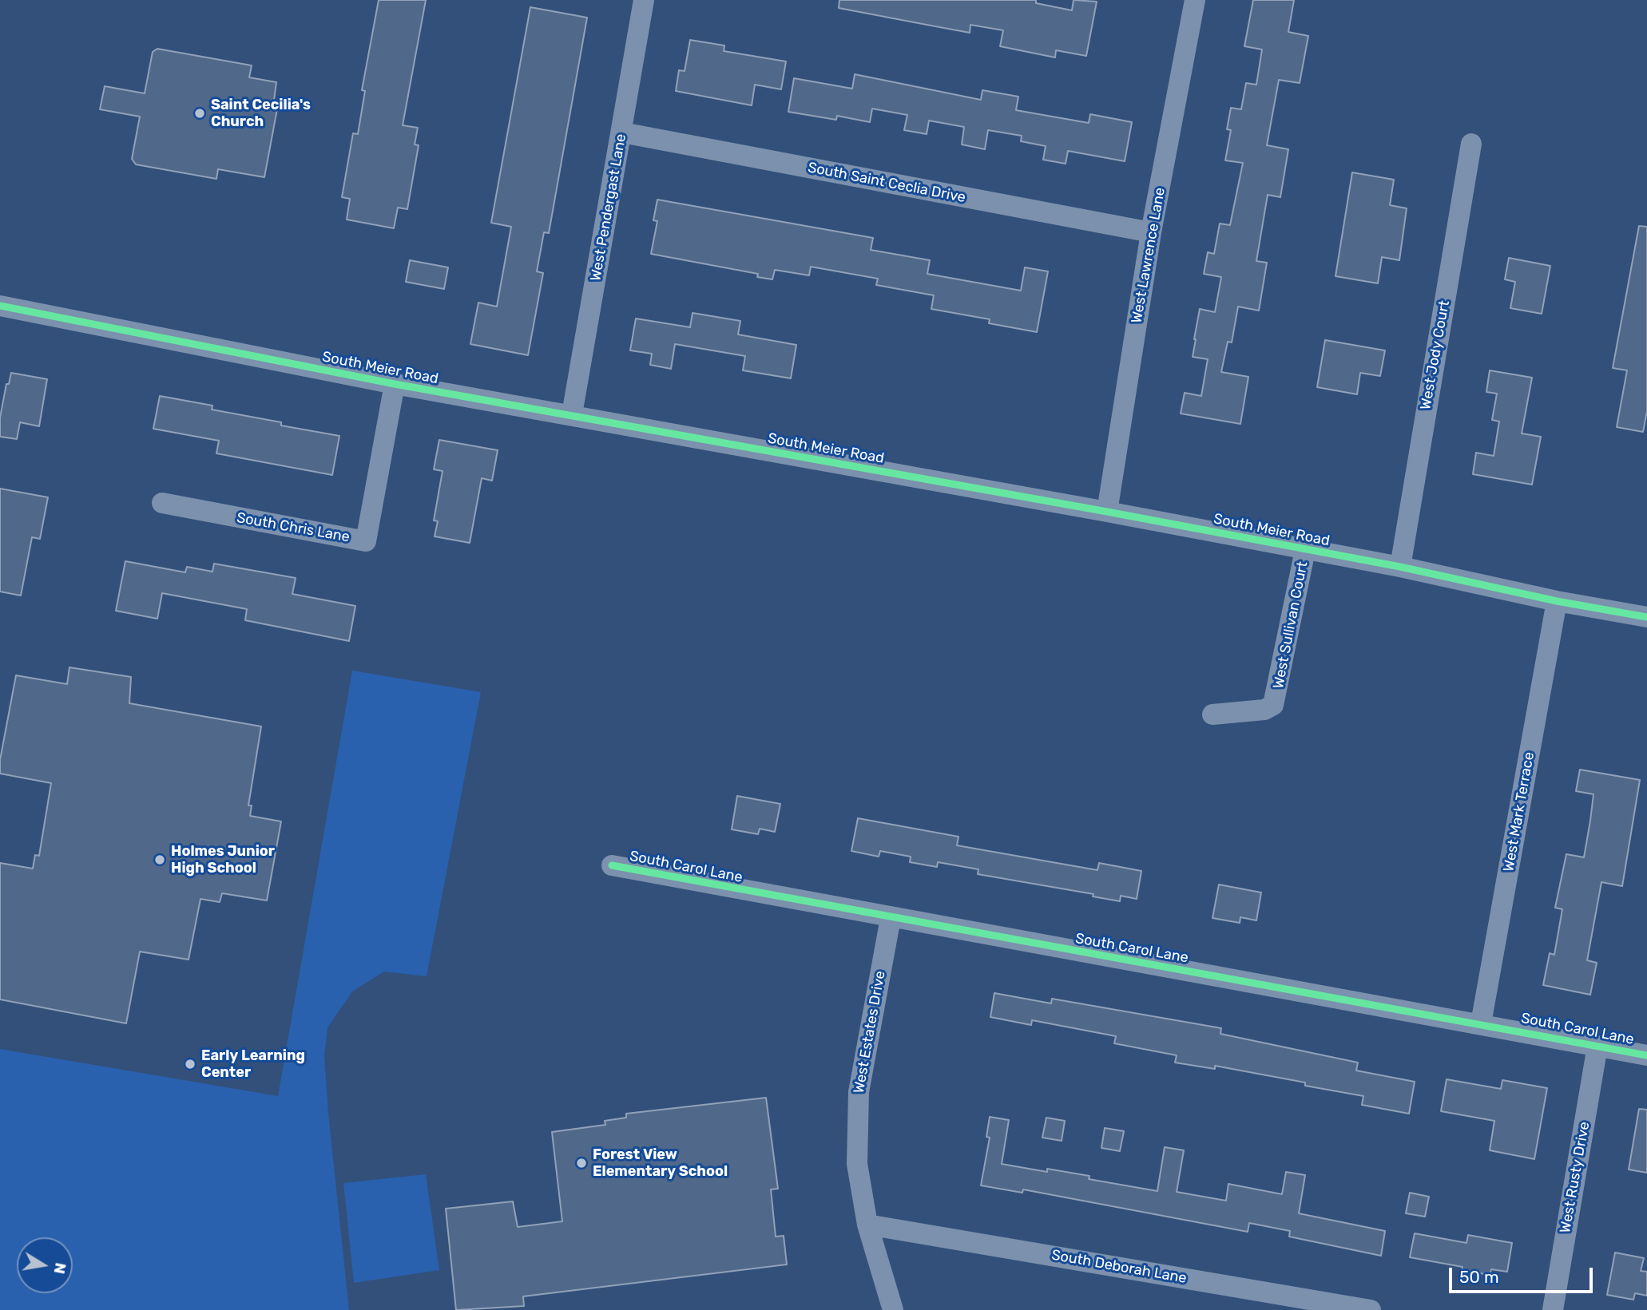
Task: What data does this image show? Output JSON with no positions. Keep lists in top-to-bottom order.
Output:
{
  "streets": {
    "street": [
      "South Saint Ceclia Drive",
      "West Pendergast Lane",
      "West Lawrence Lane",
      "West Jody Court",
      "South Meier Road",
      "South Chris Lane",
      "West Sullivan Court",
      "West Mark Terrace",
      "South Carol Lane",
      "West Estates Drive",
      "West Rusty Drive",
      "South Deborah Lane"
    ]
  },
  "crossings": [
    ["South Saint Ceclia Drive", "West Pendergast Lane"],
    ["South Saint Ceclia Drive", "West Lawrence Lane"],
    ["West Pendergast Lane", "South Meier Road"],
    ["West Lawrence Lane", "South Meier Road"],
    ["West Jody Court", "South Meier Road"],
    ["South Meier Road", "South Chris Lane"],
    ["South Meier Road", "West Sullivan Court"],
    ["South Meier Road", "West Mark Terrace"],
    ["West Mark Terrace", "South Carol Lane"],
    ["South Carol Lane", "West Estates Drive"],
    ["South Carol Lane", "West Rusty Drive"],
    ["West Estates Drive", "South Deborah Lane"]
  ],
  "places": [
    "Saint Cecilia's Church",
    "Holmes Junior High School",
    "Early Learning Center",
    "Forest View Elementary School"
  ],
  "scale_bar": "50 m",
  "north": "right"
}
